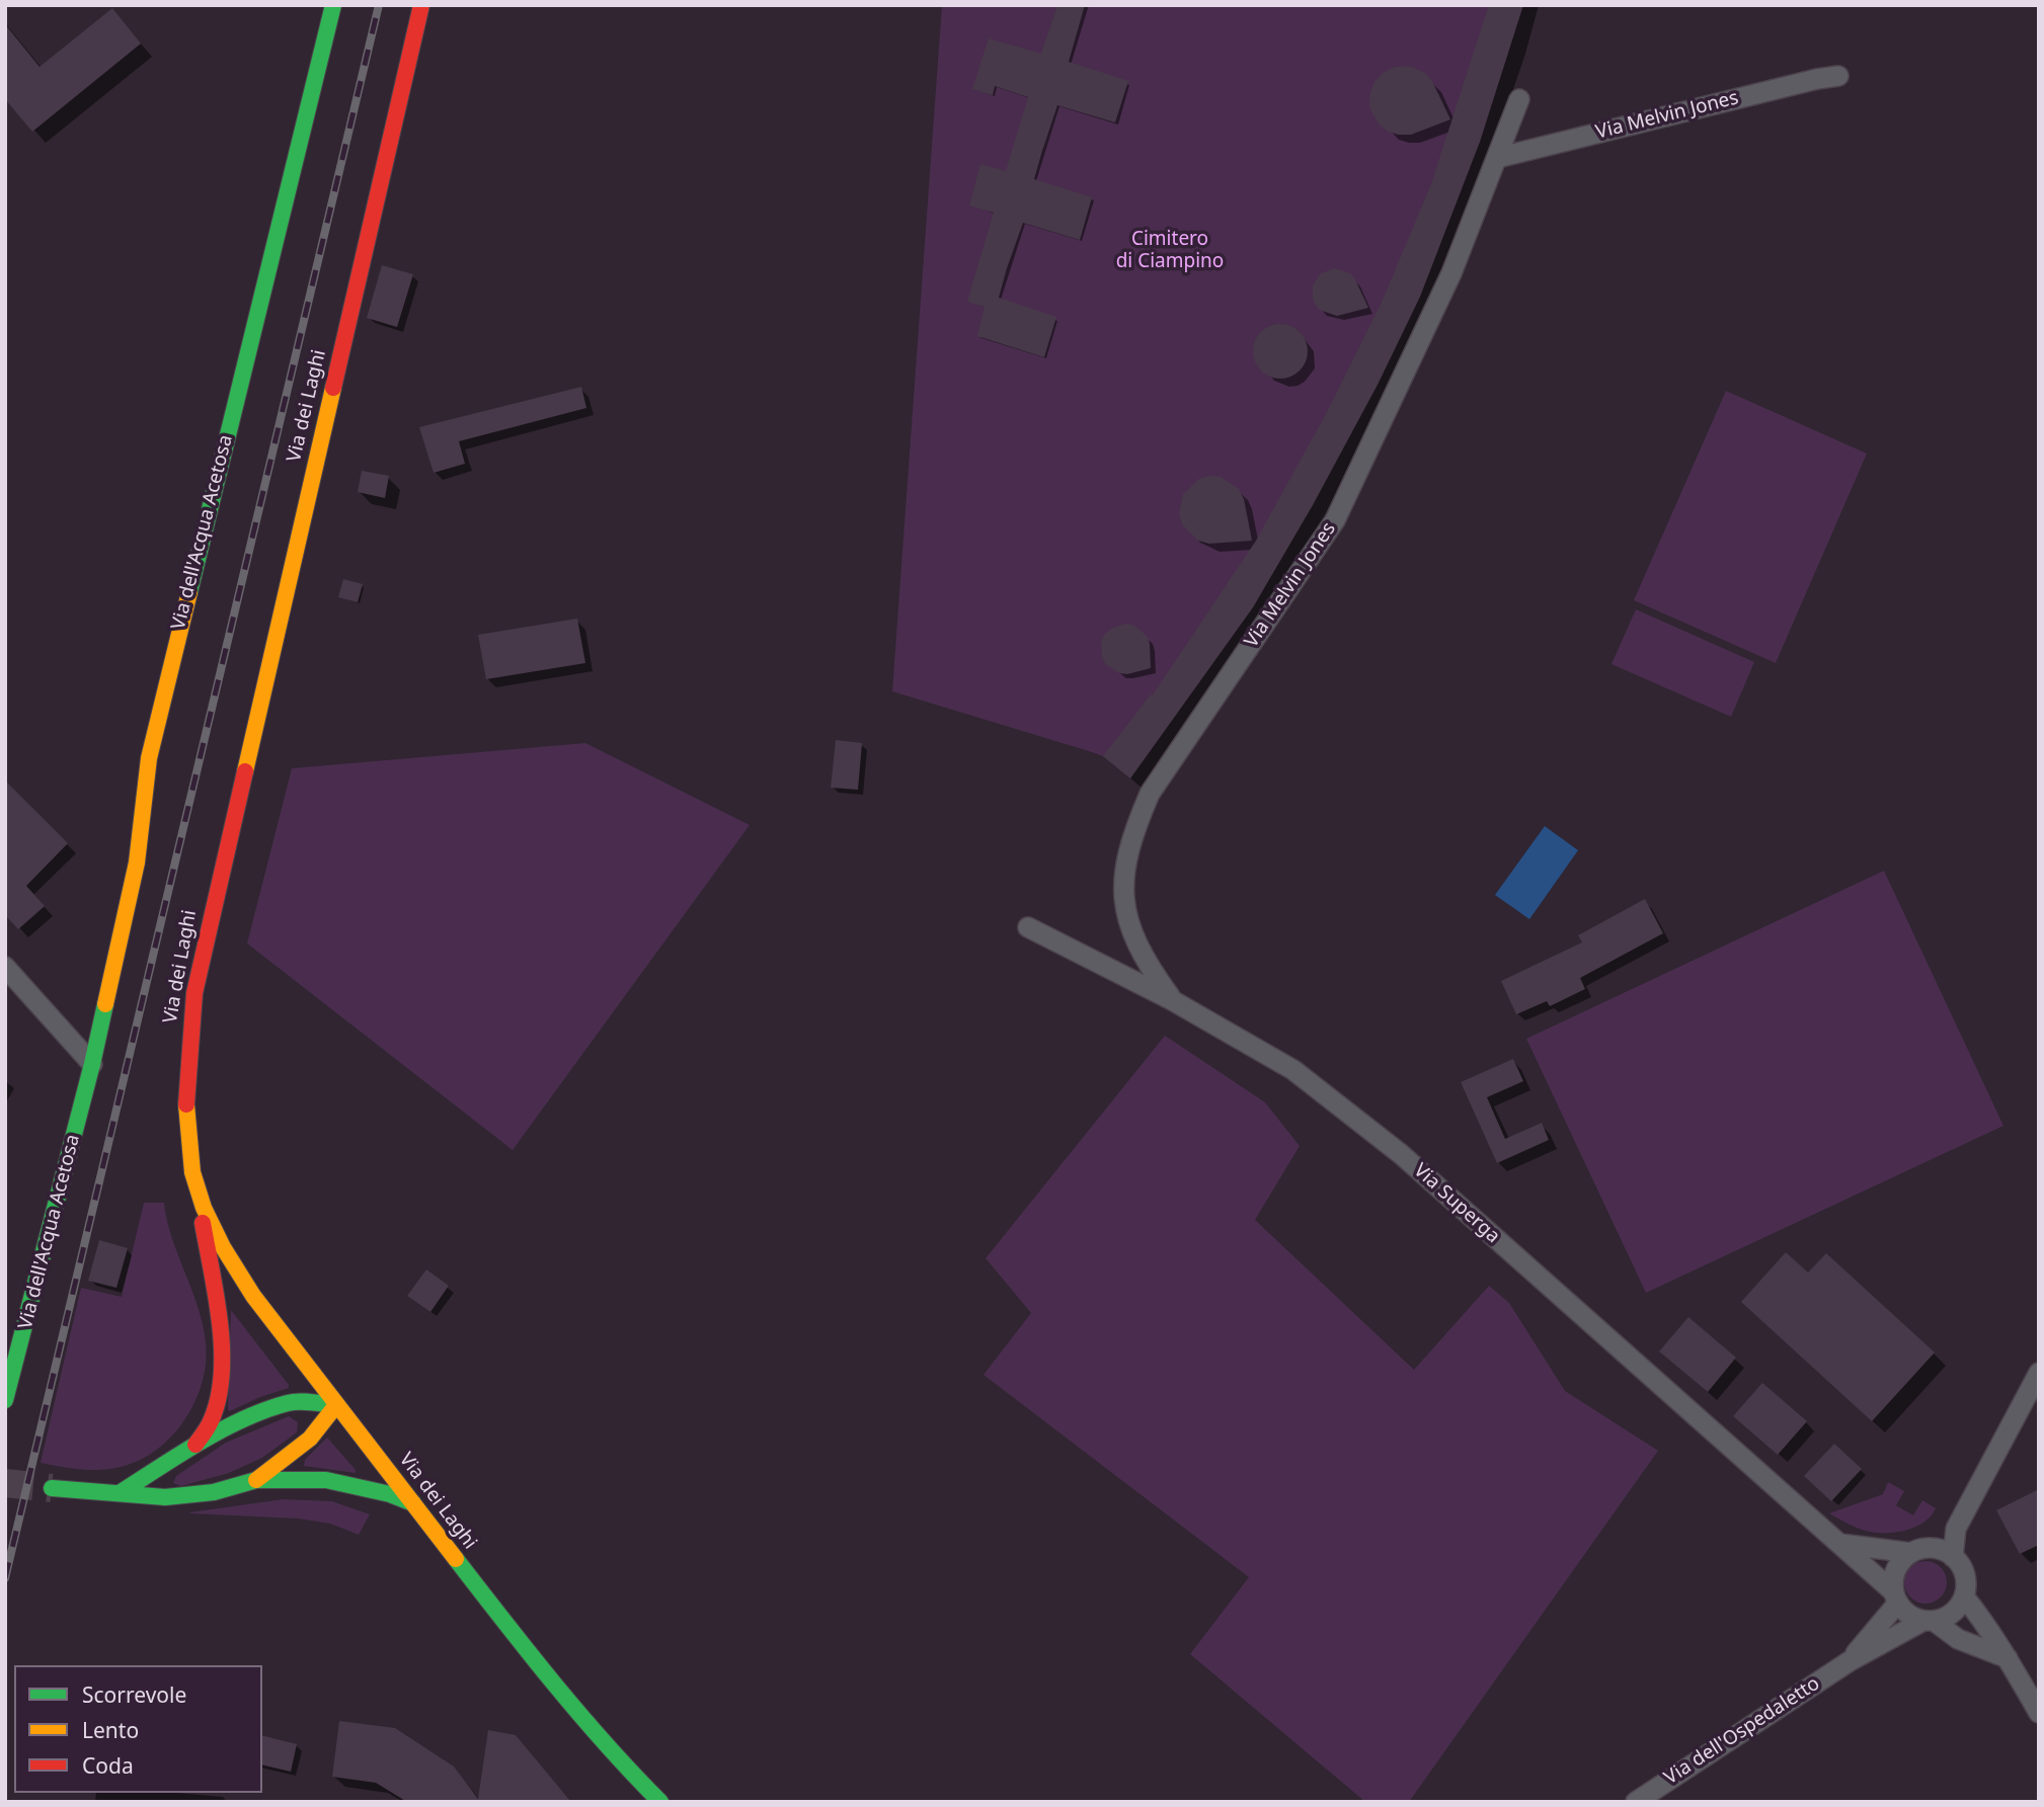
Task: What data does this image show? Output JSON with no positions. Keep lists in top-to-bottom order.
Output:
{
  "streets": {
    "main road": ["Via dei Laghi", "Via dell'Acqua Acetosa"],
    "street": ["Via Melvin Jones", "Via Superga", "Via dell'Ospedaletto"]
  },
  "crossings": [
    ["Via Melvin Jones", "Via Superga"],
    ["Via Superga", "Via dell'Ospedaletto"]
  ],
  "parks": ["Cimitero di Ciampino"],
  "legend": ["Scorrevole", "Lento", "Coda"]
}
